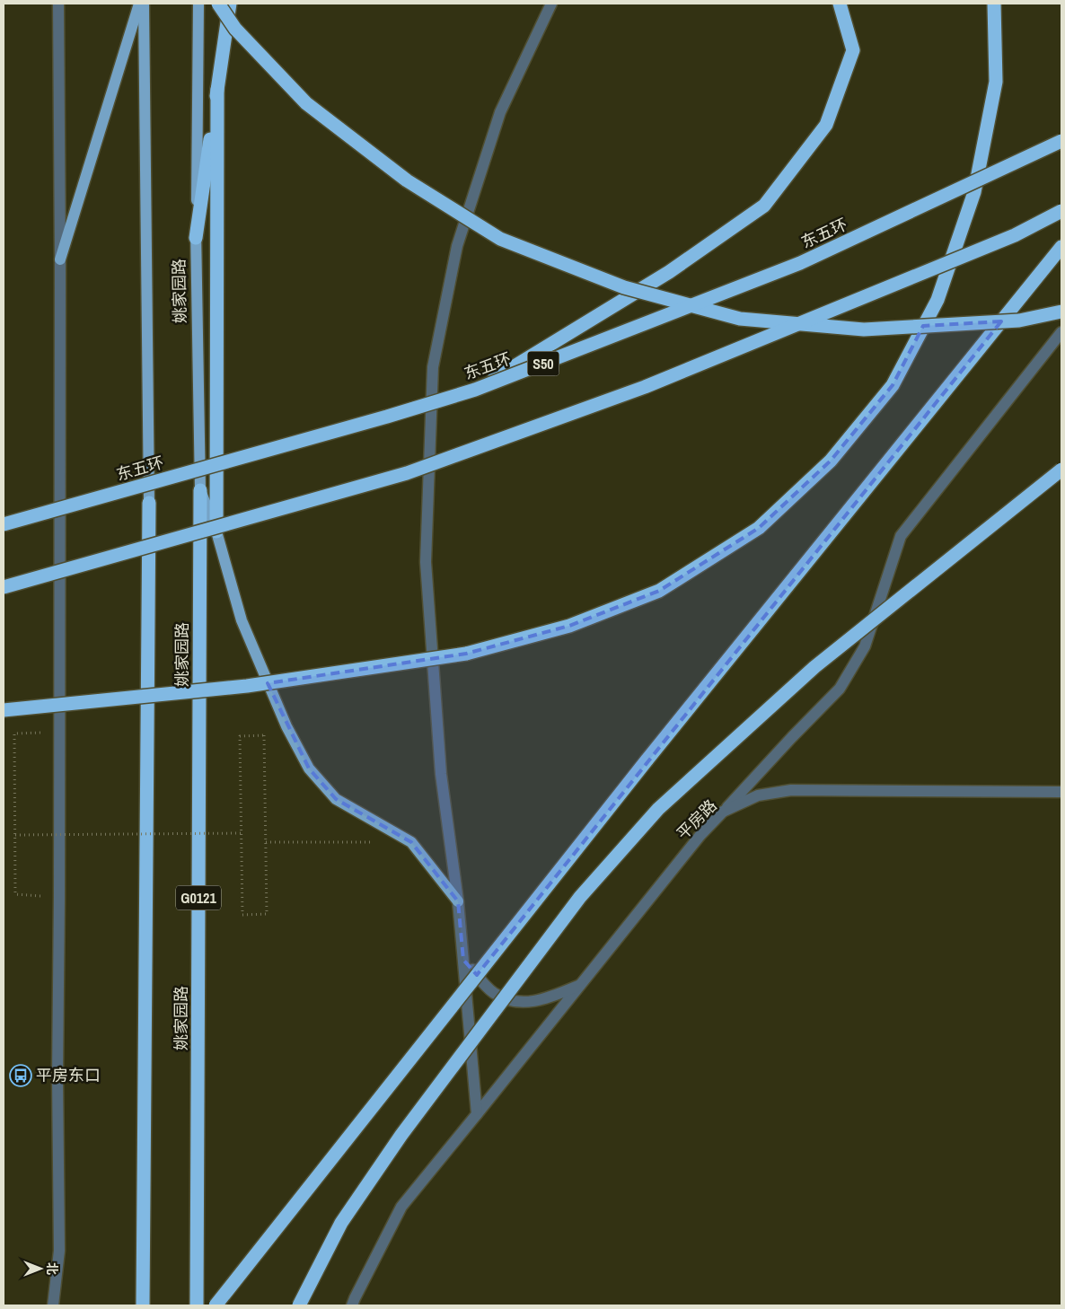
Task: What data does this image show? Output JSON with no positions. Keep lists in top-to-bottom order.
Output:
{
  "streets": {
    "highway": [
      "东五环",
      "姚家园路",
      "S50",
      "G0121"
    ],
    "street": ["平房路"]
  },
  "places": {
    "bus stop": ["平房东口"]
  },
  "north": "right"
}
